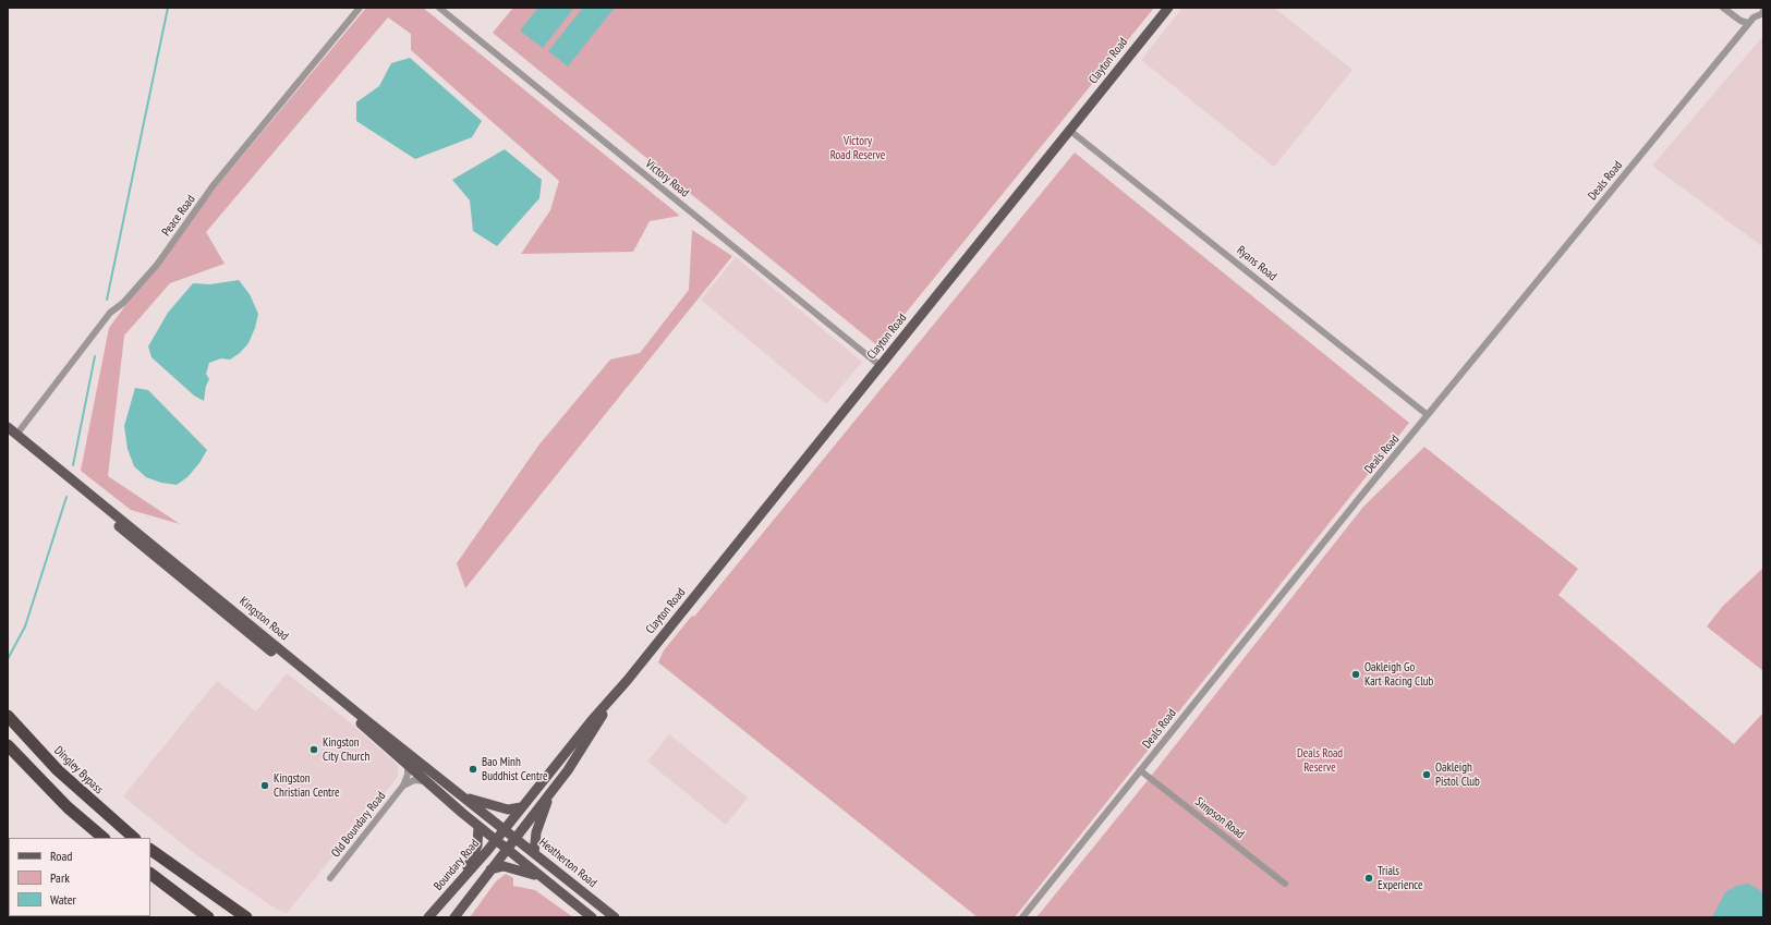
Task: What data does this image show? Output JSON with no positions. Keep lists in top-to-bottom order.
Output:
{
  "streets": {
    "highway": ["Dingley Bypass"],
    "main road": [
      "Clayton Road",
      "Kingston Road",
      "Heatherton Road",
      "Boundary Road"
    ],
    "street": [
      "Victory Road",
      "Deals Road",
      "Peace Road",
      "Ryans Road",
      "Simpson Road",
      "Old Boundary Road"
    ]
  },
  "crossings": [
    ["Clayton Road", "Victory Road"],
    ["Clayton Road", "Ryans Road"],
    ["Clayton Road", "Kingston Road"],
    ["Clayton Road", "Heatherton Road"],
    ["Clayton Road", "Boundary Road"],
    ["Deals Road", "Ryans Road"],
    ["Deals Road", "Simpson Road"],
    ["Peace Road", "Kingston Road"],
    ["Kingston Road", "Old Boundary Road"],
    ["Kingston Road", "Heatherton Road"],
    ["Kingston Road", "Boundary Road"],
    ["Heatherton Road", "Boundary Road"]
  ],
  "parks": ["Victory Road Reserve", "Deals Road Reserve"],
  "places": [
    "Oakleigh Go Kart Racing Club",
    "Kingston City Church",
    "Bao Minh Buddhist Centre",
    "Oakleigh Pistol Club",
    "Kingston Christian Centre",
    "Trials Experience"
  ],
  "legend": ["Road", "Park", "Water"]
}
